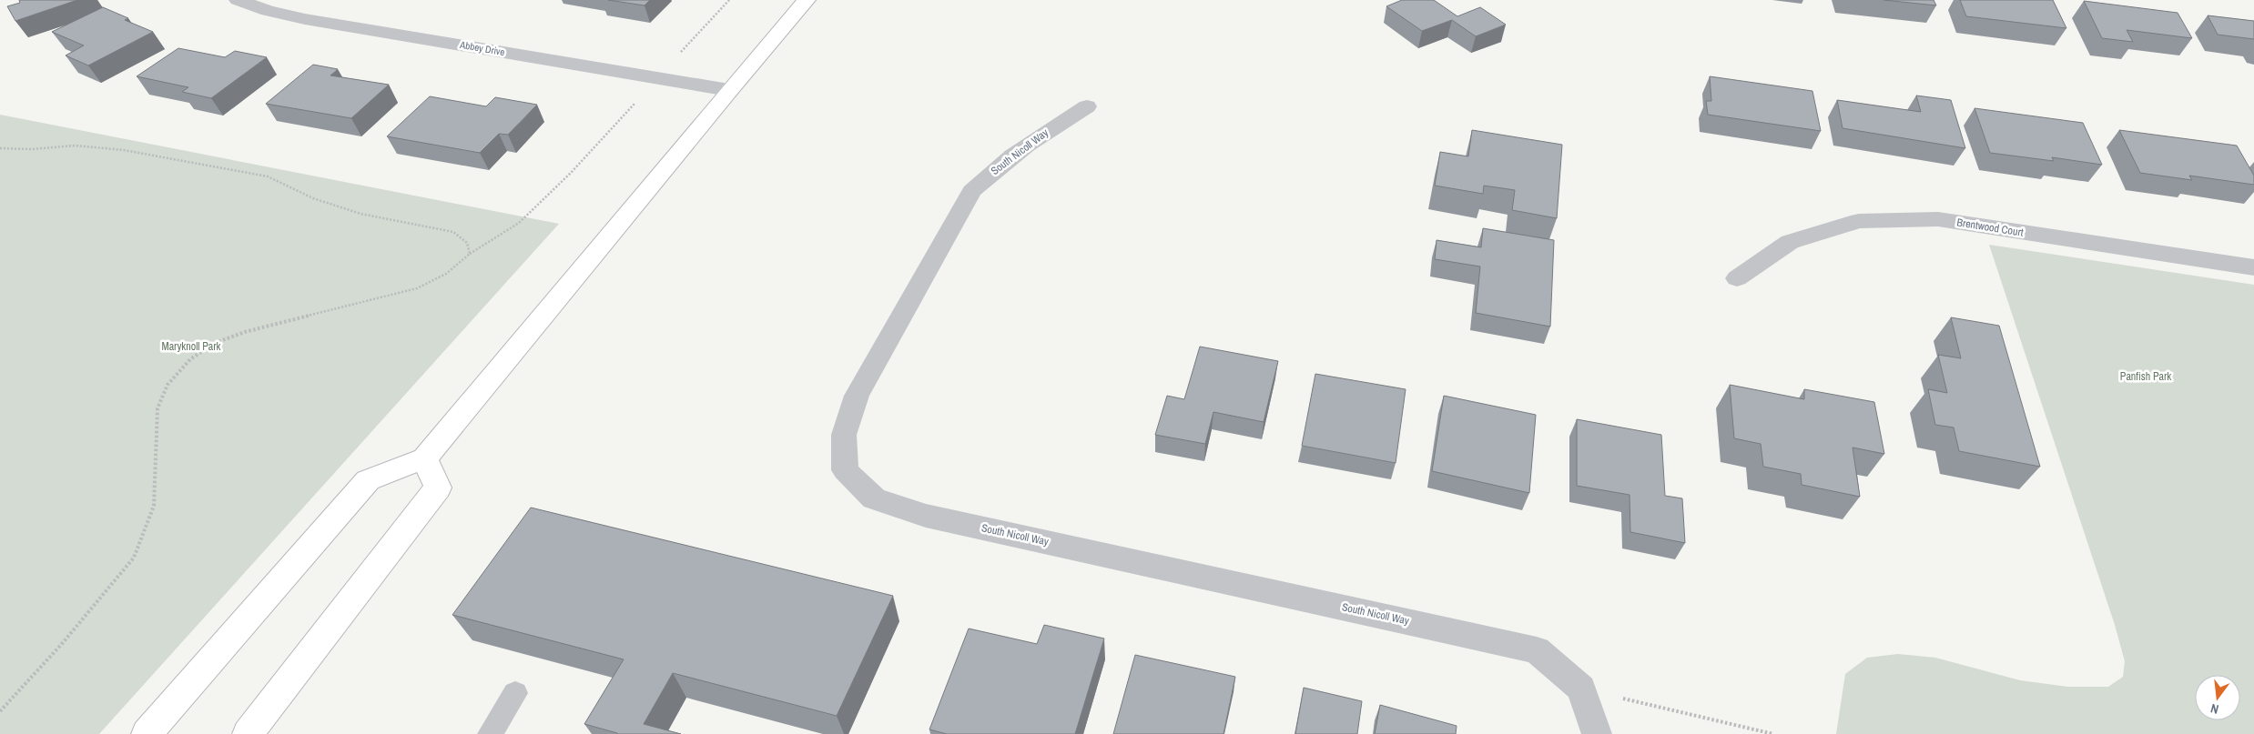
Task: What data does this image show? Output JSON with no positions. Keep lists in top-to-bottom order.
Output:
{
  "streets": {
    "street": ["Abbey Drive", "South Nicoll Way", "Brentwood Court"]
  },
  "parks": ["Maryknoll Park", "Panfish Park"],
  "north": "bottom"
}
